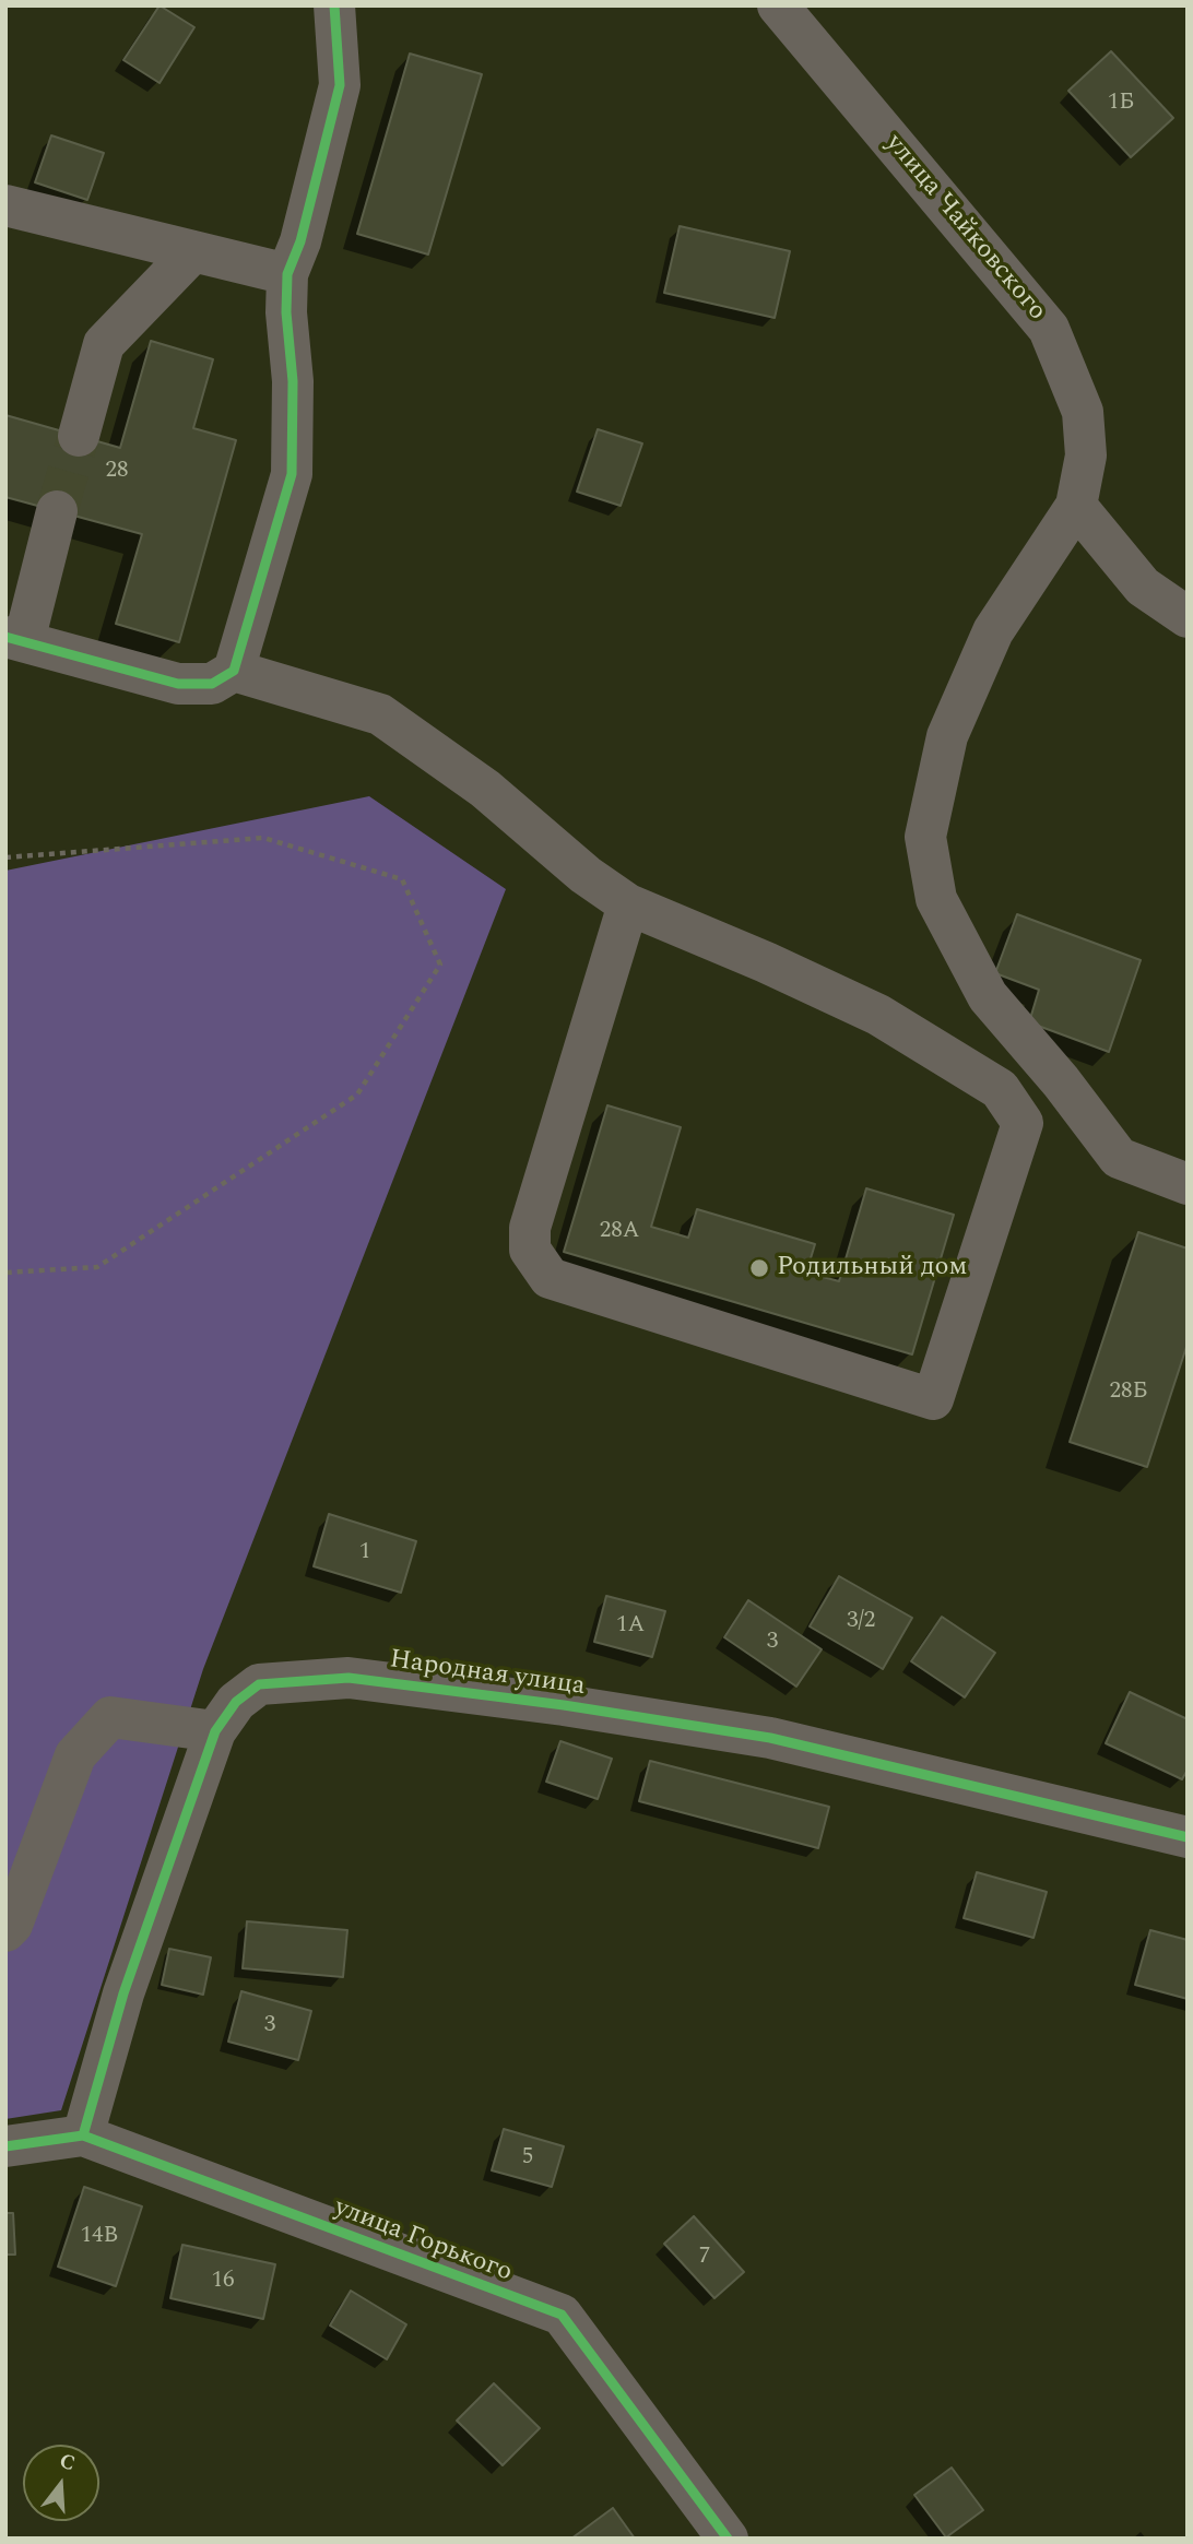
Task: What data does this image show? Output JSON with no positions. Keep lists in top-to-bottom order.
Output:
{
  "streets": {
    "street": ["улица Чайковского", "Народная улица", "улица Горького"]
  },
  "crossings": [
    ["Народная улица", "улица Горького"]
  ],
  "places": ["Родильный дом"],
  "house_numbers": [
    "1Б",
    "28",
    "28А",
    "28Б",
    "1",
    "3/2",
    "1А",
    "3",
    "3",
    "5",
    "14В",
    "7",
    "16"
  ],
  "north": "top"
}
